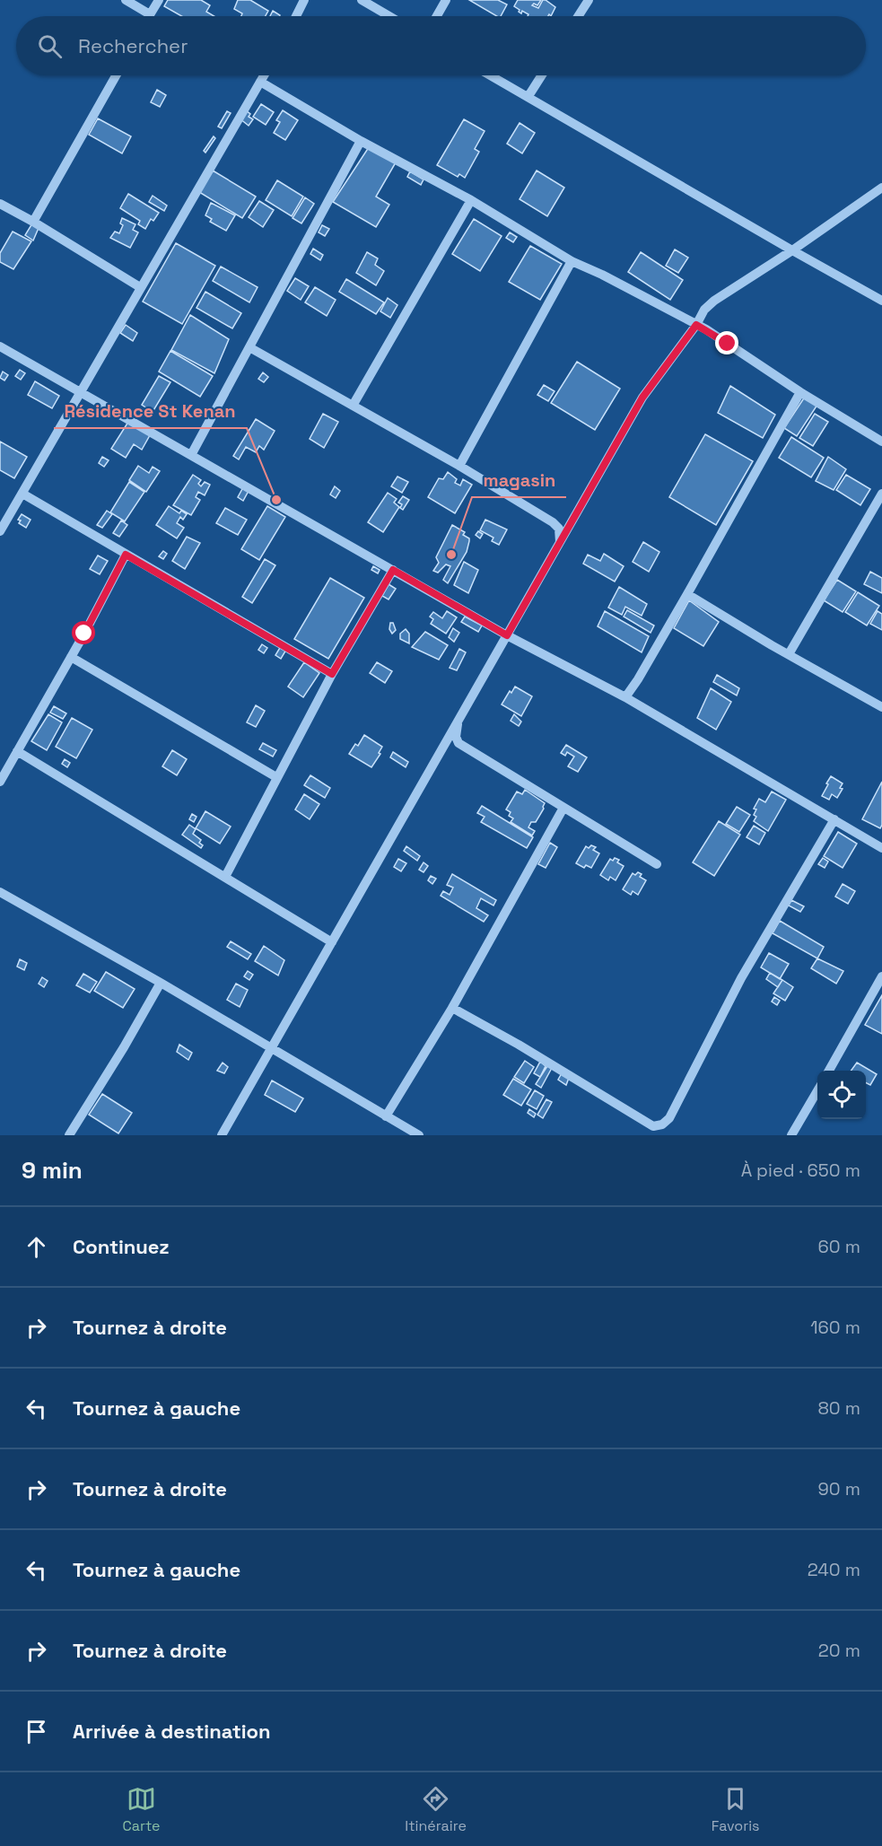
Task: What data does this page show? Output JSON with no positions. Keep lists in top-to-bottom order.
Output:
{
  "places": ["Résidence St Kenan", "magasin"],
  "page": {
    "search": "Rechercher",
    "heading": ["9 min", "À pied · 650 m"],
    "list": [
      ["Continuez", "60 m"],
      ["Tournez à droite", "160 m"],
      ["Tournez à gauche", "80 m"],
      ["Tournez à droite", "90 m"],
      ["Tournez à gauche", "240 m"],
      ["Tournez à droite", "20 m"],
      "Arrivée à destination"
    ],
    "nav": ["Carte", "Itinéraire", "Favoris"]
  }
}
